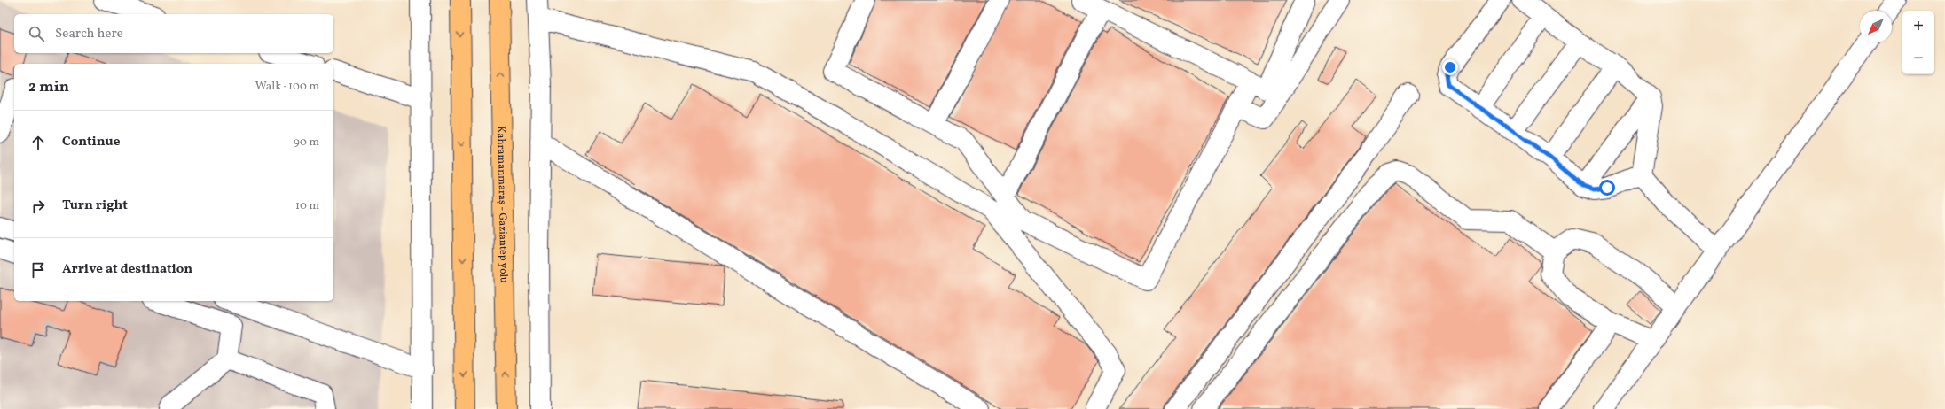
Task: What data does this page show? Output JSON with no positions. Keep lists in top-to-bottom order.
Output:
{
  "streets": {
    "highway": ["Kahramanmaraş - Gaziantep yolu"]
  },
  "north": "bottom left",
  "page": {
    "map_buttons": ["+", "−"],
    "search": "Search here",
    "heading": ["2 min", "Walk · 100 m"],
    "list": [
      ["Continue", "90 m"],
      ["Turn right", "10 m"],
      "Arrive at destination"
    ]
  }
}
